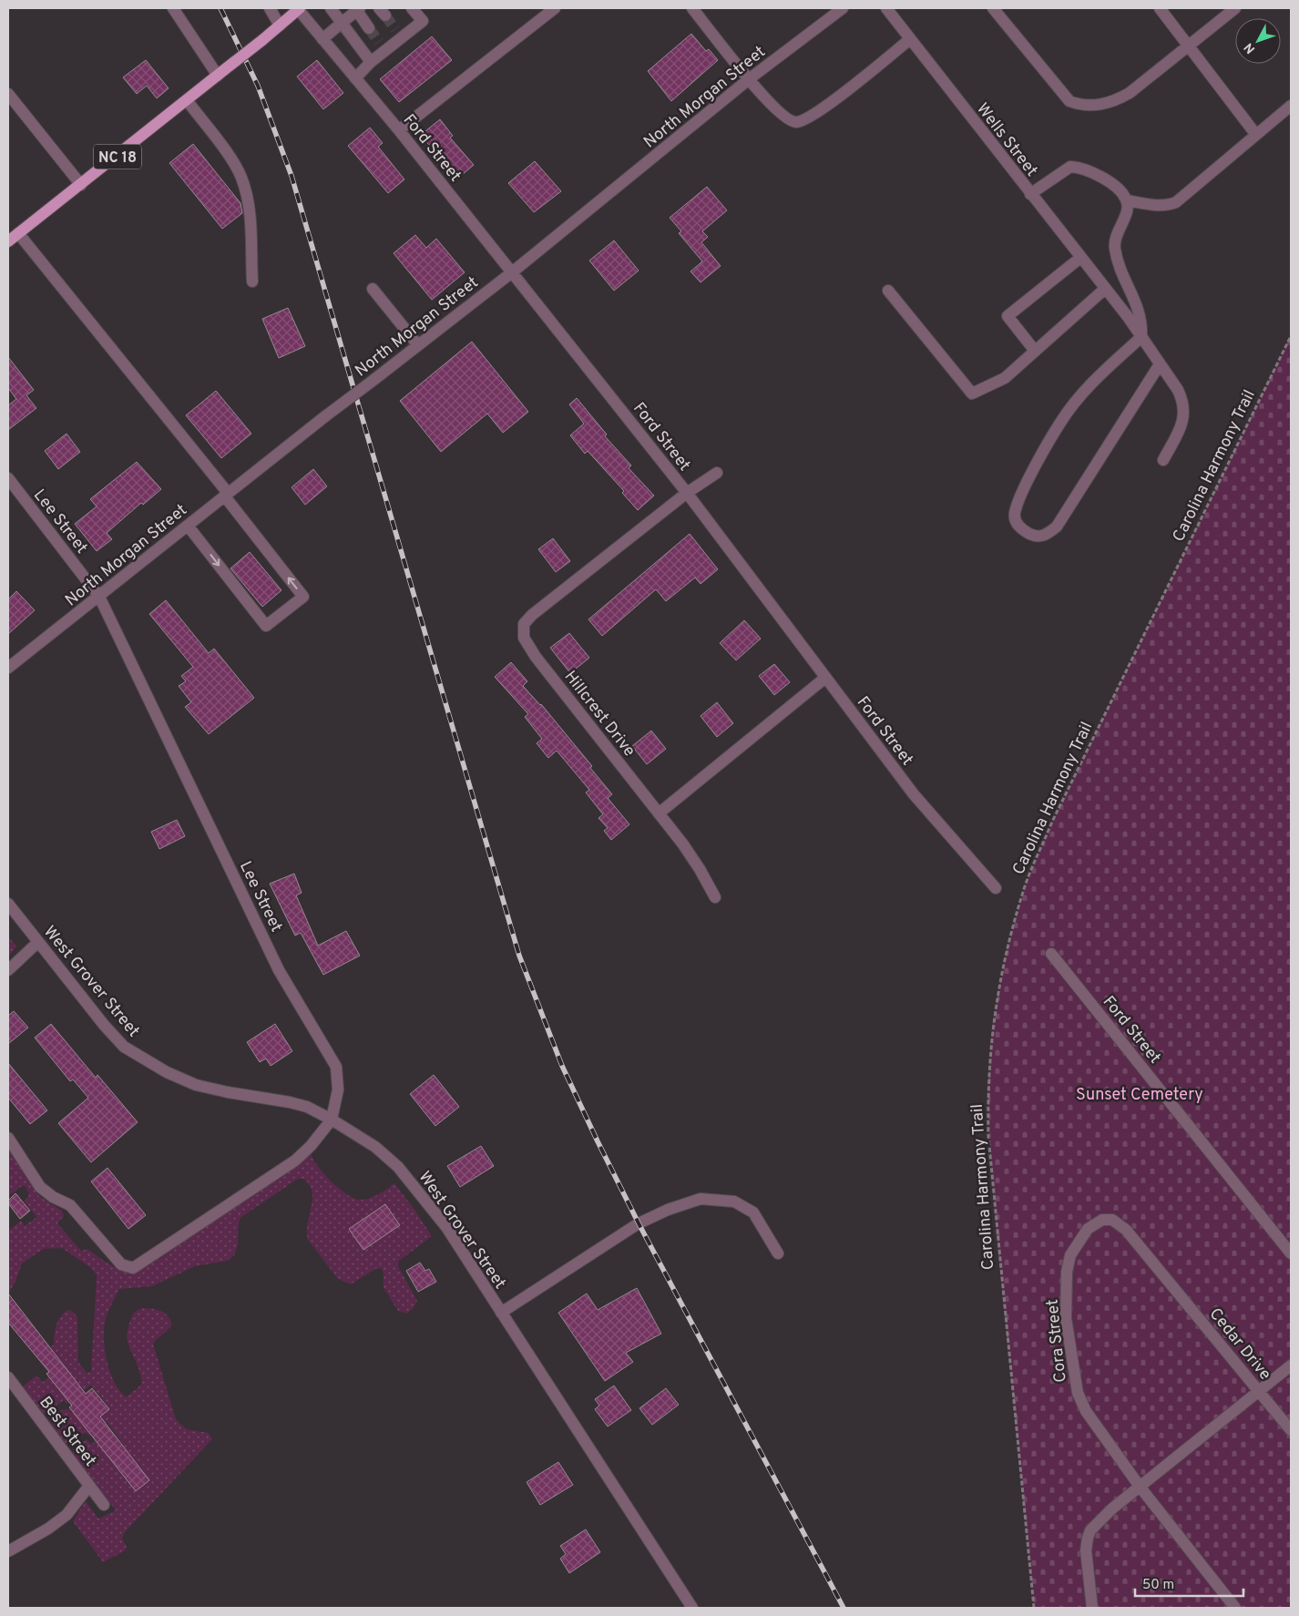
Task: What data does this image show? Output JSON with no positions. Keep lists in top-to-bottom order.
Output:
{
  "streets": {
    "main road": ["NC 18"],
    "street": [
      "North Morgan Street",
      "Wells Street",
      "Ford Street",
      "Lee Street",
      "Hillcrest Drive",
      "West Grover Street",
      "Cora Street",
      "Cedar Drive",
      "Best Street"
    ],
    "path": ["Carolina Harmony Trail"]
  },
  "crossings": [
    ["North Morgan Street", "Ford Street"],
    ["North Morgan Street", "Lee Street"],
    ["Ford Street", "NC 18"],
    ["Ford Street", "Hillcrest Drive"],
    ["Lee Street", "West Grover Street"],
    ["Cora Street", "Cedar Drive"]
  ],
  "parks": ["Sunset Cemetery"],
  "scale_bar": "50 m",
  "north": "bottom left"
}
